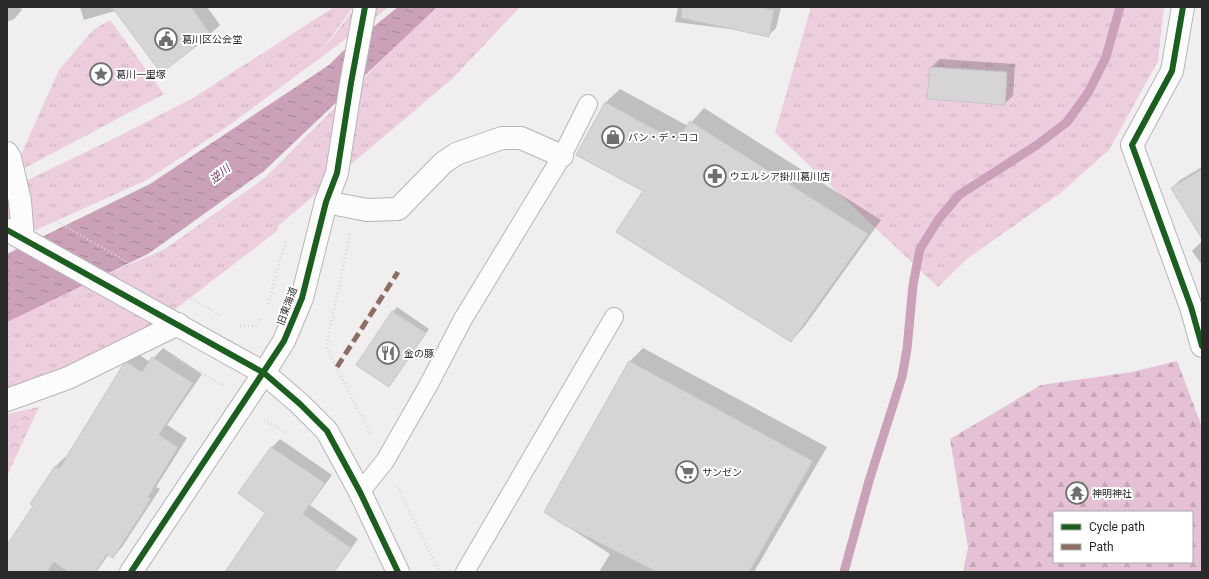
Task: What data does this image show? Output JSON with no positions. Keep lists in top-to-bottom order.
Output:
{
  "streets": {
    "street": ["旧東海道"]
  },
  "water": ["逆川"],
  "places": {
    "public building": ["葛川区公会堂"],
    "place": ["葛川一里塚"],
    "shop": ["パン・デ・ココ"],
    "pharmacy": ["ウエルシア掛川葛川店"],
    "restaurant": ["金の豚"],
    "supermarket": ["サンゼン"],
    "temple": ["神明神社"]
  },
  "legend": ["Cycle path", "Path"]
}
